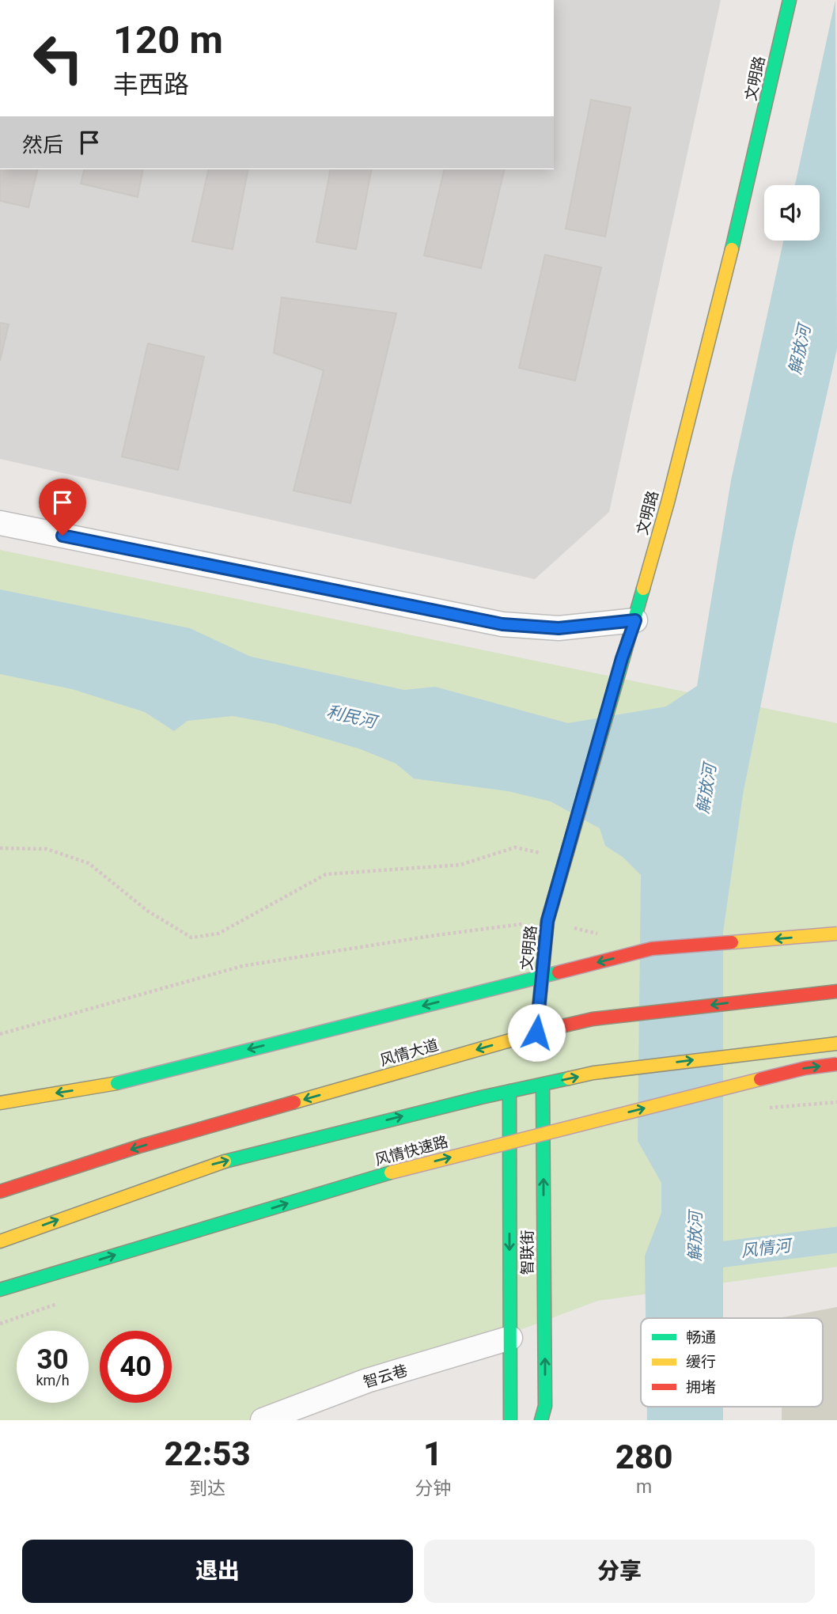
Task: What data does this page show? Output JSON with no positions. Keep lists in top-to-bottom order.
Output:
{
  "streets": {
    "main road": [
      "文明路",
      "风情大道",
      "风情快速路",
      "智联街"
    ],
    "street": ["智云巷"]
  },
  "crossings": [
    ["文明路", "风情大道"],
    ["智联街", "智云巷"]
  ],
  "water": ["解放河", "利民河", "风情河"],
  "legend": ["畅通", "缓行", "拥堵"],
  "page": {
    "turn": ["120 m", "丰西路"],
    "then": "然后",
    "speed": "30 km/h",
    "limit": "40",
    "eta": [
      "22:53",
      "到达",
      "1",
      "分钟",
      "280",
      "m"
    ],
    "buttons": ["退出", "分享"]
  }
}
